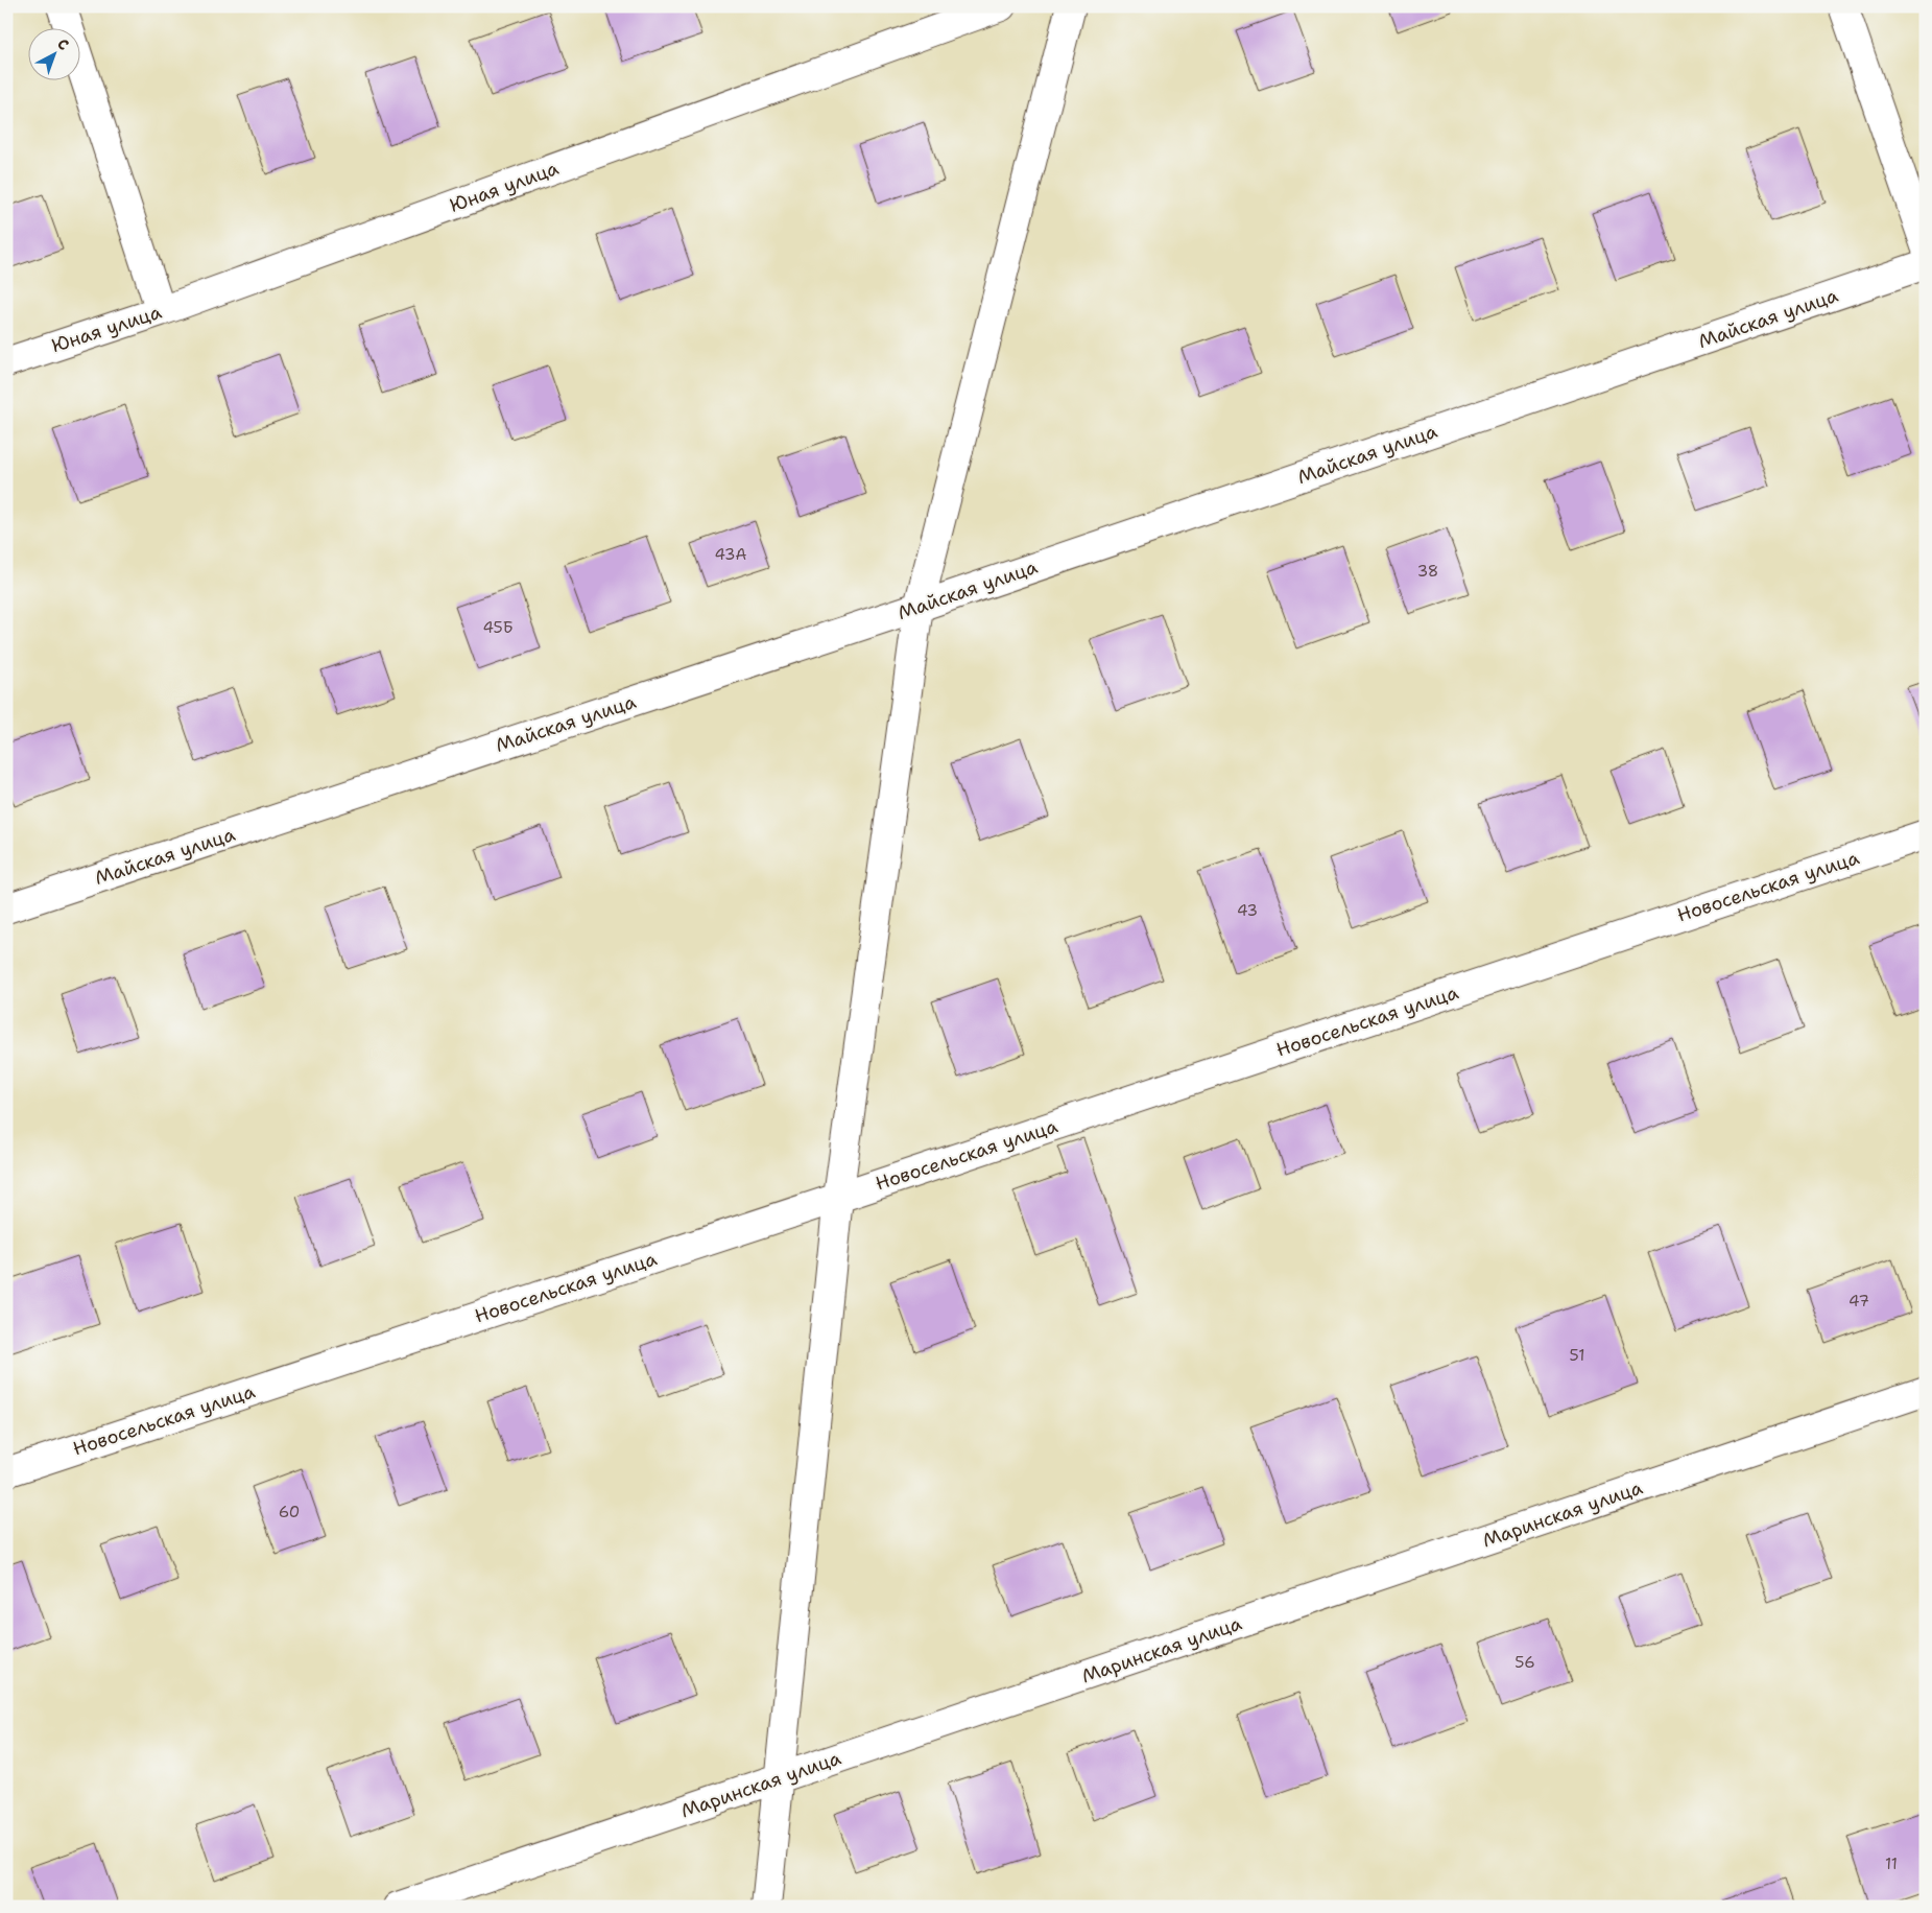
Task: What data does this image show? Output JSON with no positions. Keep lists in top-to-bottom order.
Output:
{
  "streets": {
    "street": [
      "Юная улица",
      "Майская улица",
      "Новосельская улица",
      "Маринская улица"
    ]
  },
  "house_numbers": [
    "43А",
    "38",
    "45Б",
    "43",
    "47",
    "51",
    "60",
    "56",
    "11"
  ],
  "north": "top right"
}
